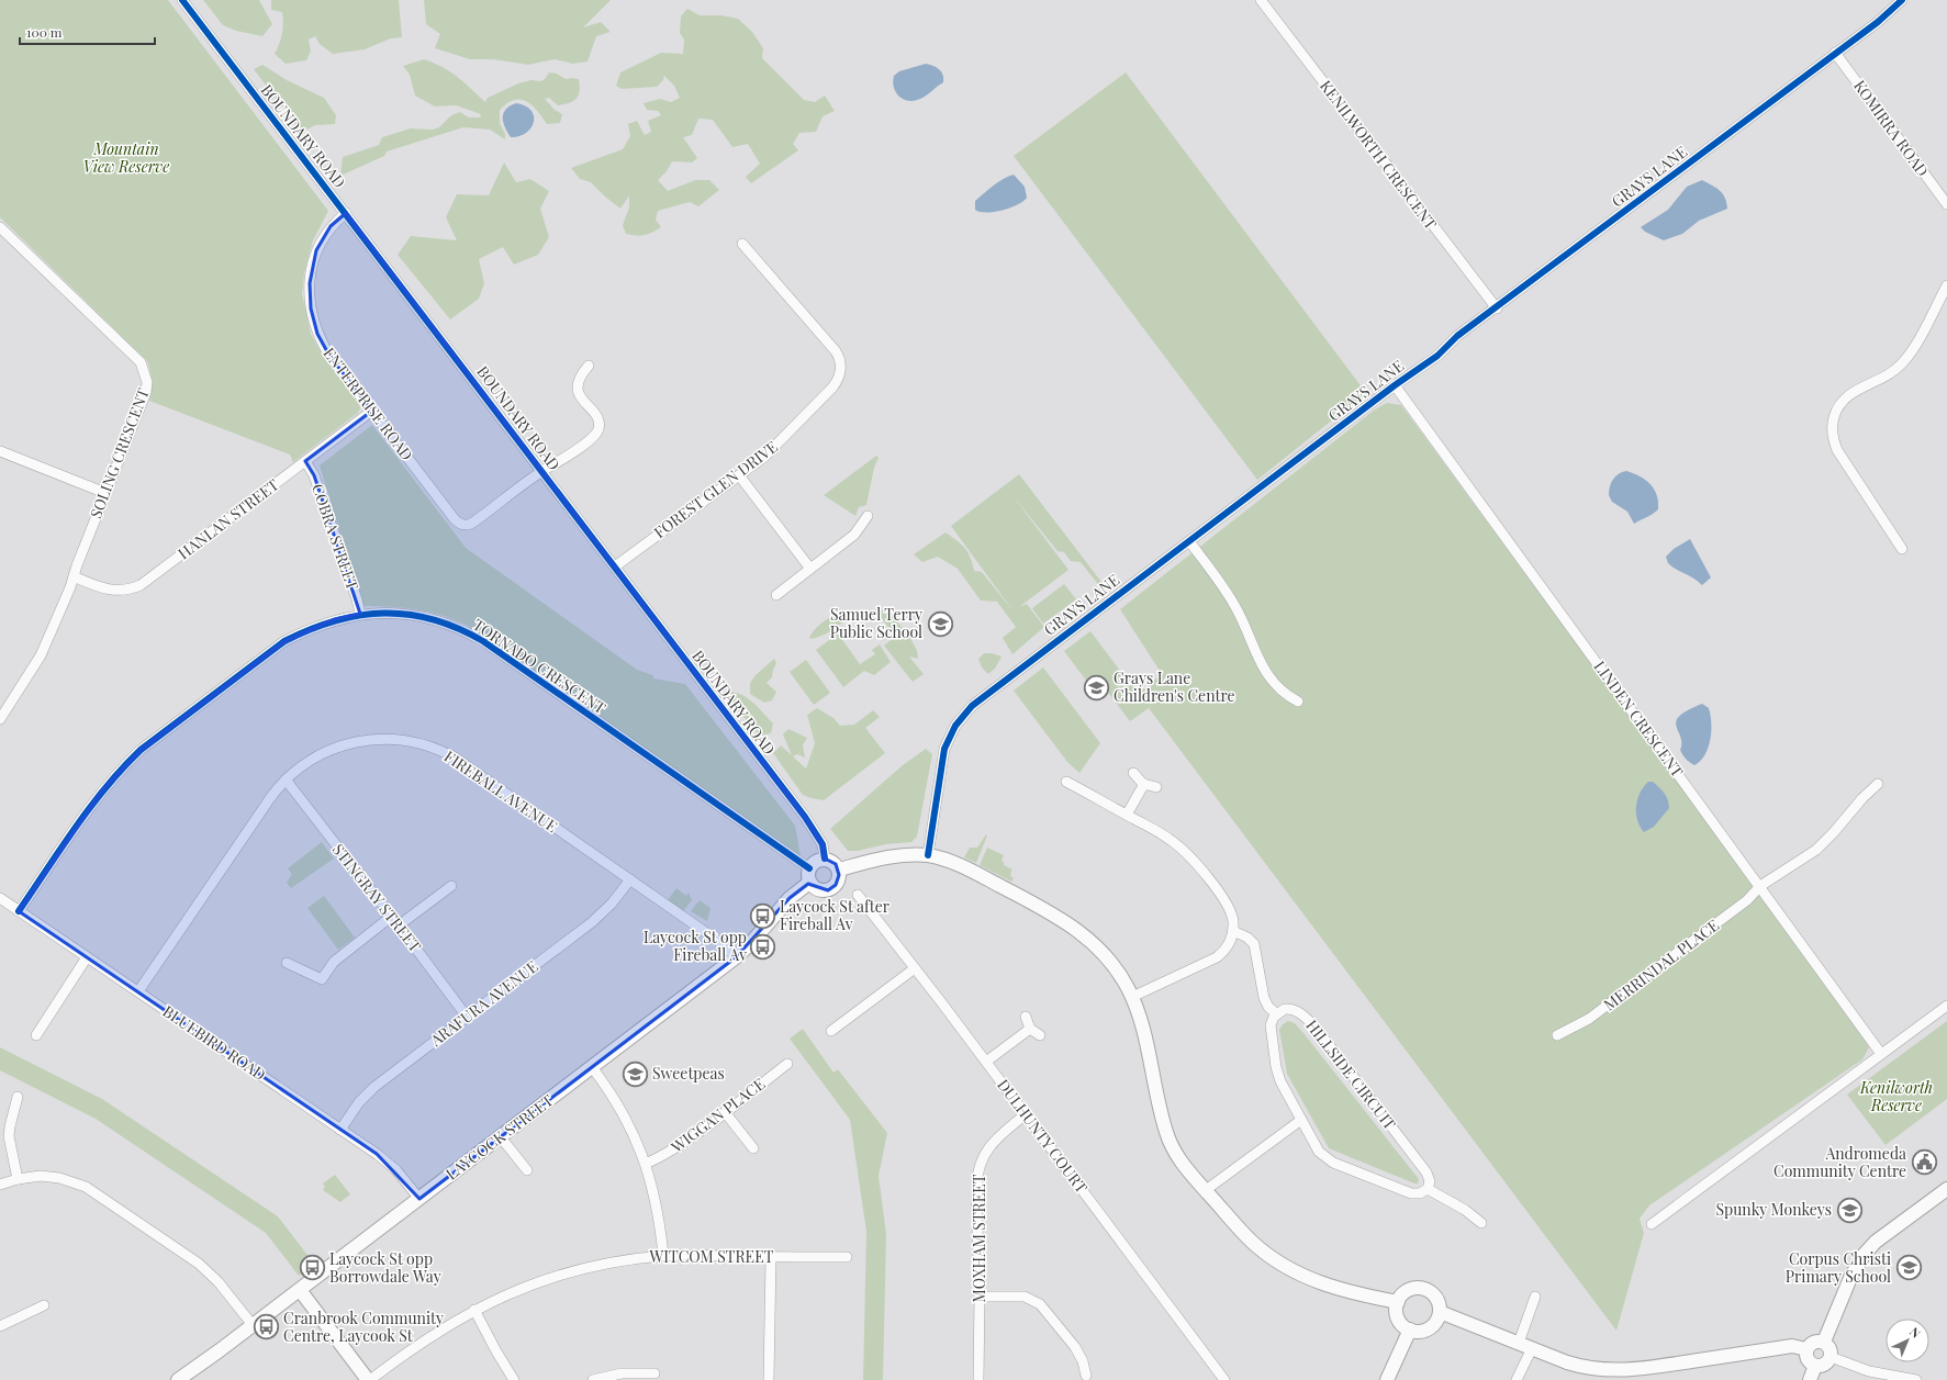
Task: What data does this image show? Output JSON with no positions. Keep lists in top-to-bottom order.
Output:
{
  "streets": {
    "street": [
      "KOMIRRA ROAD",
      "BOUNDARY ROAD",
      "KENILWORTH CRESCENT",
      "GRAYS LANE",
      "ENTERPRISE ROAD",
      "SOLING CRESCENT",
      "FOREST GLEN DRIVE",
      "HANLAN STREET",
      "COBRA STREET",
      "TORNADO CRESCENT",
      "LINDEN CRESCENT",
      "FIREBALL AVENUE",
      "STINGRAY STREET",
      "MERRINDAL PLACE",
      "ARAFURA AVENUE",
      "BLUEBIRD ROAD",
      "HILLSIDE CIRCUIT",
      "WIGGAN PLACE",
      "DULHUNTY COURT",
      "LAYCOCK STREET",
      "MOXHAM STREET",
      "WITCOM STREET"
    ]
  },
  "crossings": [
    ["KOMIRRA ROAD", "GRAYS LANE"],
    ["BOUNDARY ROAD", "ENTERPRISE ROAD"],
    ["BOUNDARY ROAD", "FOREST GLEN DRIVE"],
    ["BOUNDARY ROAD", "TORNADO CRESCENT"],
    ["BOUNDARY ROAD", "LAYCOCK STREET"],
    ["KENILWORTH CRESCENT", "GRAYS LANE"],
    ["GRAYS LANE", "LINDEN CRESCENT"],
    ["ENTERPRISE ROAD", "HANLAN STREET"],
    ["SOLING CRESCENT", "HANLAN STREET"],
    ["HANLAN STREET", "COBRA STREET"],
    ["COBRA STREET", "TORNADO CRESCENT"],
    ["TORNADO CRESCENT", "BLUEBIRD ROAD"],
    ["TORNADO CRESCENT", "LAYCOCK STREET"],
    ["LINDEN CRESCENT", "MERRINDAL PLACE"],
    ["FIREBALL AVENUE", "STINGRAY STREET"],
    ["FIREBALL AVENUE", "ARAFURA AVENUE"],
    ["FIREBALL AVENUE", "BLUEBIRD ROAD"],
    ["FIREBALL AVENUE", "LAYCOCK STREET"],
    ["STINGRAY STREET", "ARAFURA AVENUE"],
    ["ARAFURA AVENUE", "BLUEBIRD ROAD"],
    ["BLUEBIRD ROAD", "LAYCOCK STREET"],
    ["DULHUNTY COURT", "MOXHAM STREET"]
  ],
  "parks": ["Mountain View Reserve", "Kenilworth Reserve"],
  "places": {
    "school or university": [
      "Samuel Terry Public School",
      "Grays Lane Children's Centre",
      "Sweetpeas",
      "Spunky Monkeys",
      "Corpus Christi Primary School"
    ],
    "bus stop": [
      "Laycock St after Fireball Av",
      "Laycock St opp Fireball Av",
      "Laycock St opp Borrowdale Way",
      "Cranbrook Community Centre, Laycook St"
    ],
    "public building": ["Andromeda Community Centre"]
  },
  "scale_bar": "100 m",
  "north": "top right"
}
